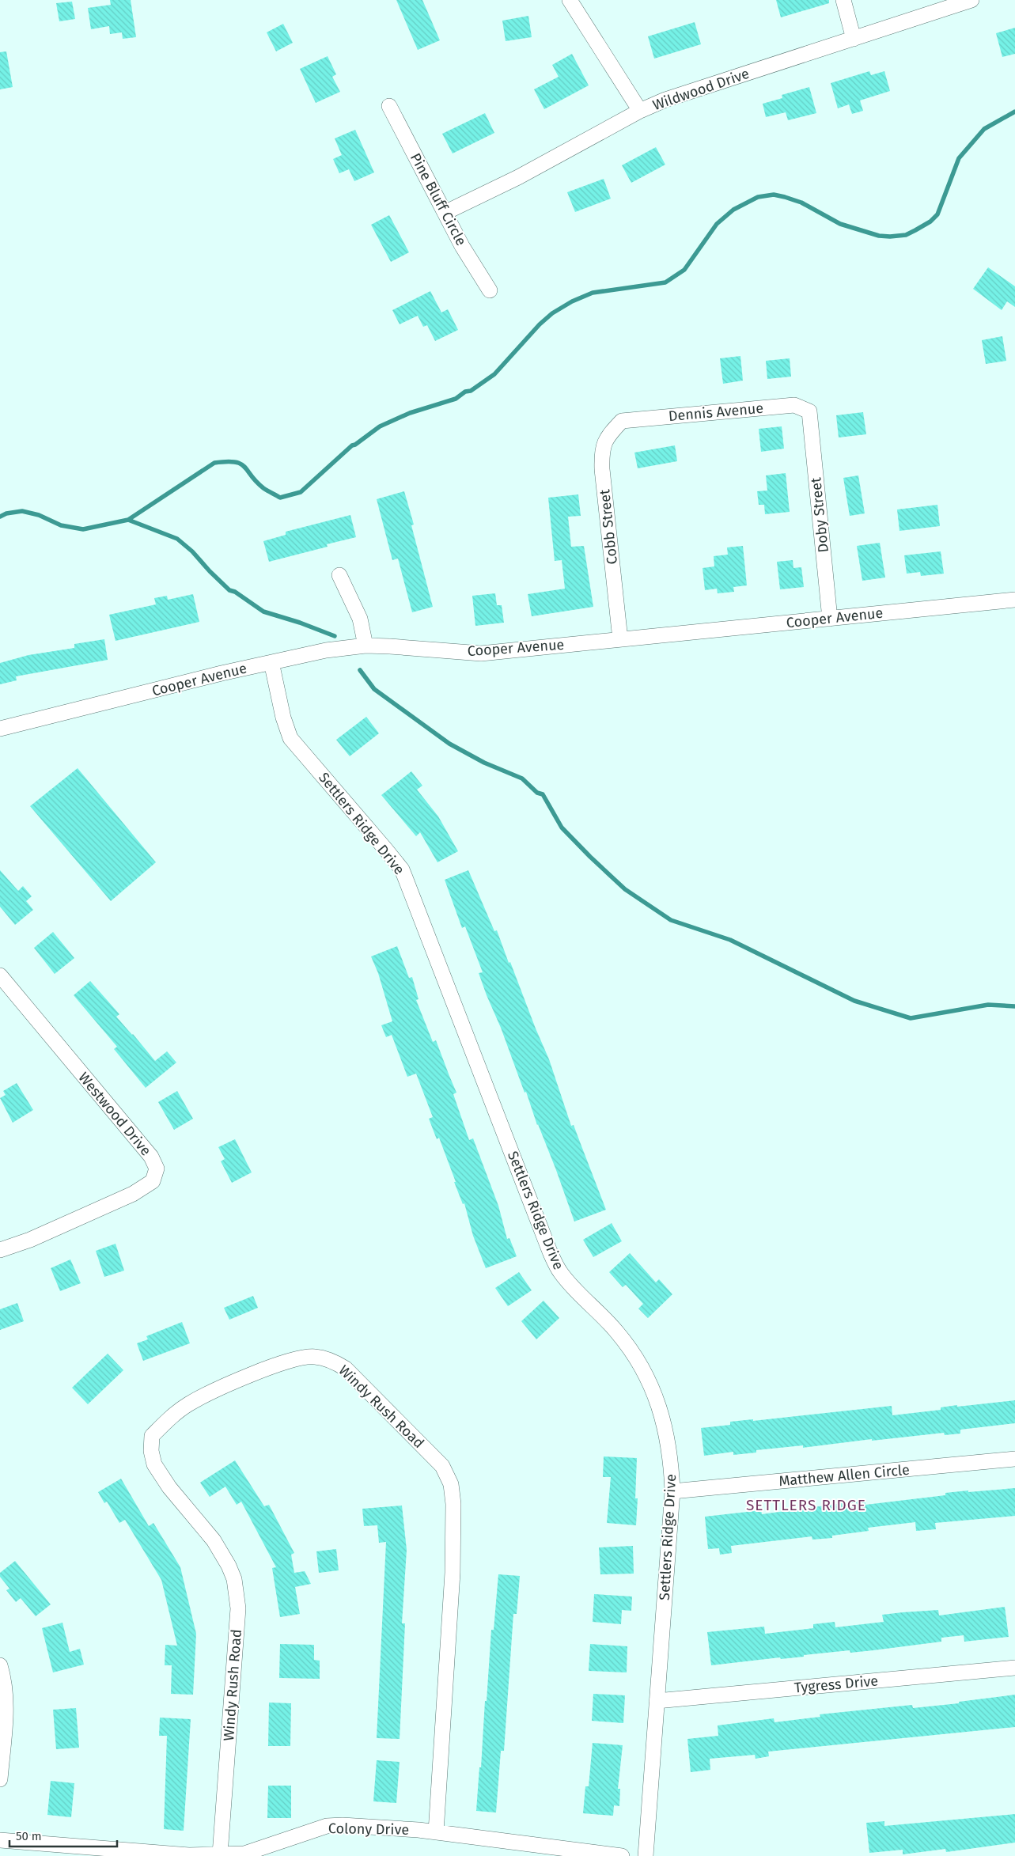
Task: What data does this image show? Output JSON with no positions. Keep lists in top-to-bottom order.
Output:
{
  "streets": {
    "street": [
      "Wildwood Drive",
      "Pine Bluff Circle",
      "Dennis Avenue",
      "Doby Street",
      "Cobb Street",
      "Cooper Avenue",
      "Settlers Ridge Drive",
      "Westwood Drive",
      "Windy Rush Road",
      "Matthew Allen Circle",
      "Tygress Drive",
      "Colony Drive"
    ]
  },
  "crossings": [
    ["Wildwood Drive", "Pine Bluff Circle"],
    ["Dennis Avenue", "Doby Street"],
    ["Dennis Avenue", "Cobb Street"],
    ["Doby Street", "Cooper Avenue"],
    ["Cobb Street", "Cooper Avenue"],
    ["Cooper Avenue", "Settlers Ridge Drive"],
    ["Settlers Ridge Drive", "Matthew Allen Circle"],
    ["Settlers Ridge Drive", "Tygress Drive"],
    ["Windy Rush Road", "Colony Drive"]
  ],
  "districts": ["SETTLERS RIDGE"],
  "scale_bar": "50 m"
}
